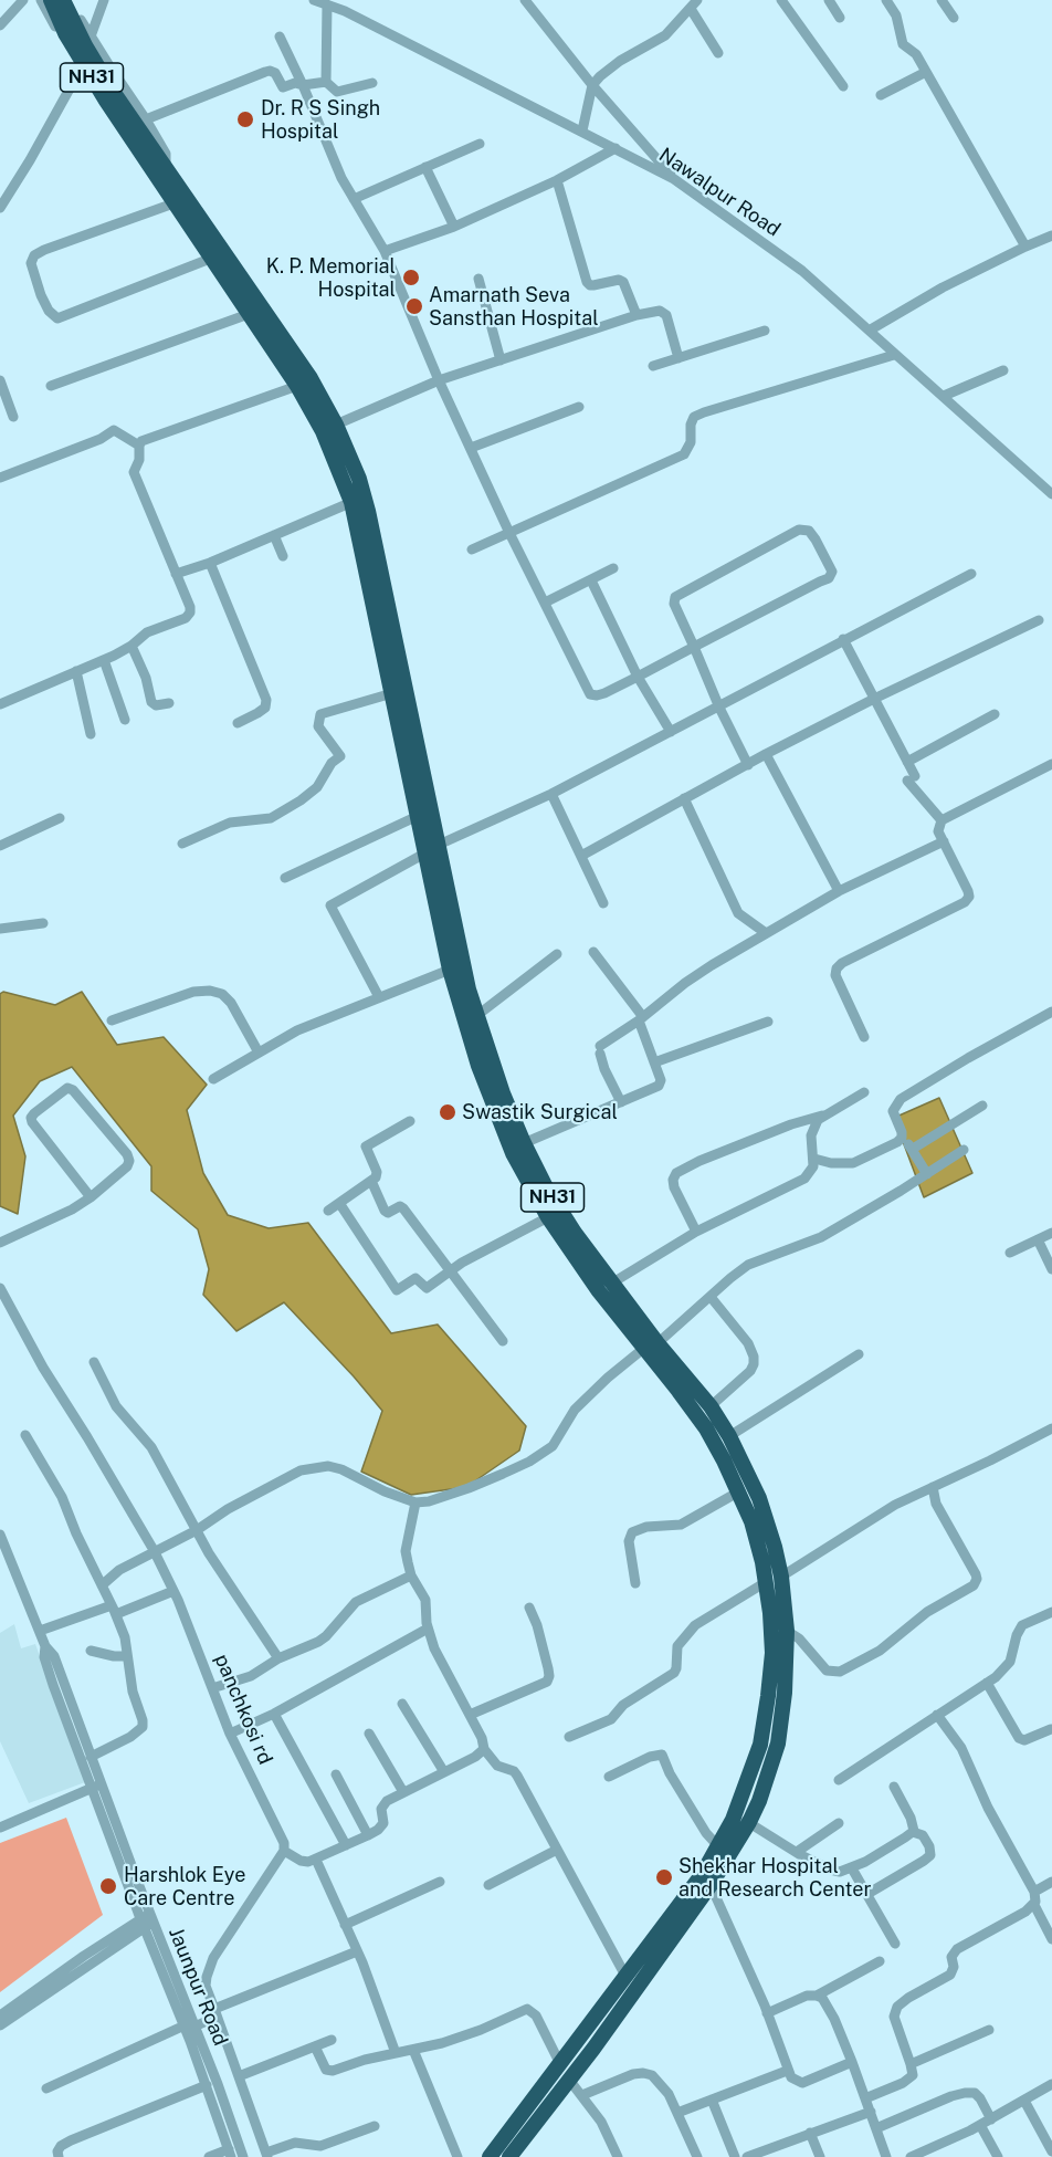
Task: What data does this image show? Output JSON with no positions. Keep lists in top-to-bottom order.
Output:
{
  "streets": {
    "highway": ["NH31"],
    "street": ["Nawalpur Road", "panchkosi rd", "Jaunpur Road"]
  },
  "places": [
    "Dr. R S Singh Hospital",
    "K. P. Memorial Hospital",
    "Amarnath Seva Sansthan Hospital",
    "Swastik Surgical",
    "Shekhar Hospital and Research Center",
    "Harshlok Eye Care Centre"
  ]
}
